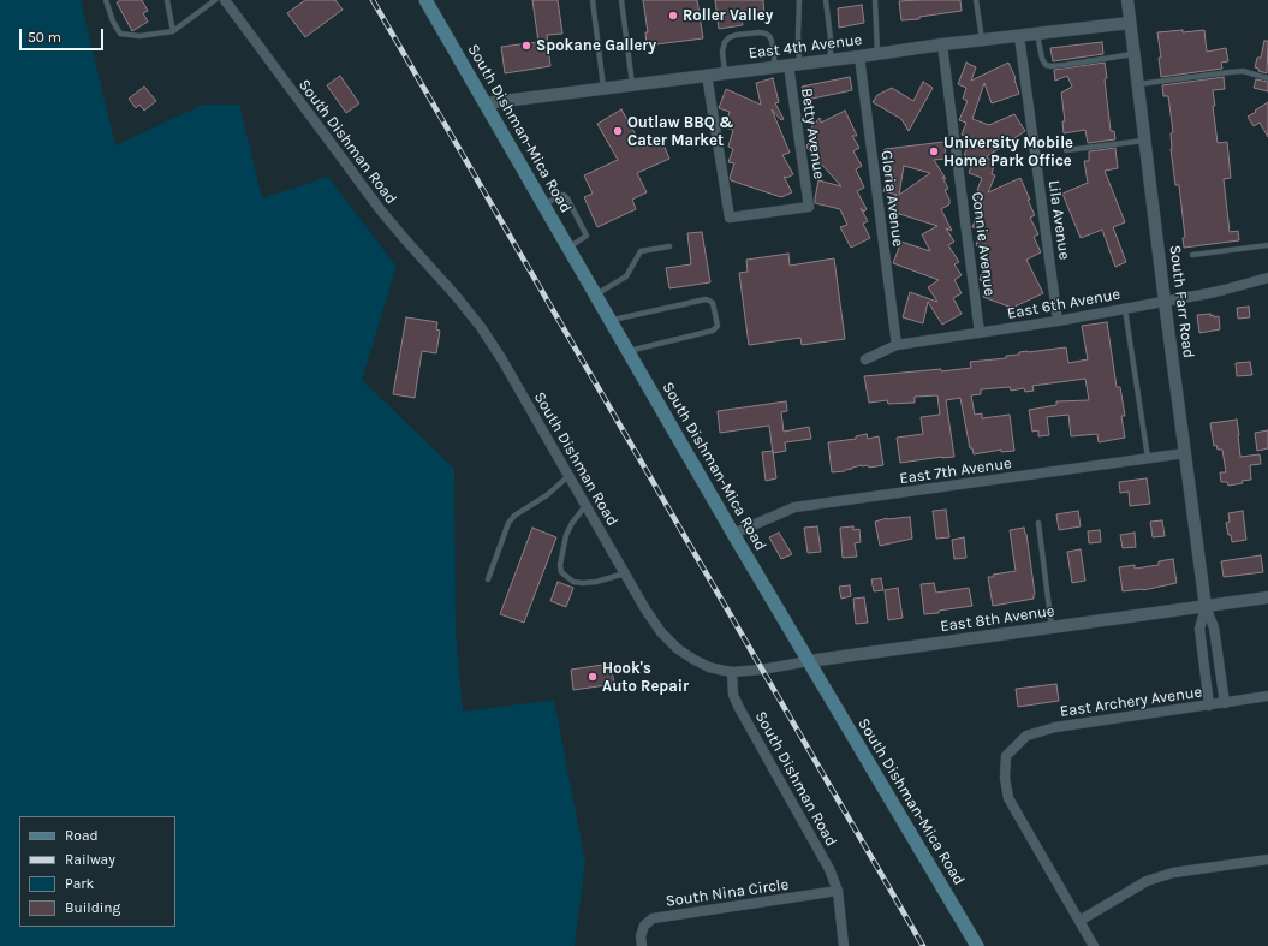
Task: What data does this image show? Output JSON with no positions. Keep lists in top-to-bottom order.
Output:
{
  "streets": {
    "main road": ["South Dishman-Mica Road"],
    "street": [
      "East 4th Avenue",
      "Betty Avenue",
      "South Dishman Road",
      "Gloria Avenue",
      "Lila Avenue",
      "Connie Avenue",
      "South Farr Road",
      "East 6th Avenue",
      "East 7th Avenue",
      "East 8th Avenue",
      "East Archery Avenue",
      "South Nina Circle"
    ]
  },
  "crossings": [
    ["East 4th Avenue", "South Dishman-Mica Road"],
    ["East 4th Avenue", "Betty Avenue"],
    ["East 4th Avenue", "Gloria Avenue"],
    ["East 4th Avenue", "Lila Avenue"],
    ["East 4th Avenue", "Connie Avenue"],
    ["East 4th Avenue", "South Farr Road"],
    ["South Dishman-Mica Road", "East 7th Avenue"],
    ["South Dishman-Mica Road", "East 8th Avenue"],
    ["South Dishman Road", "East 8th Avenue"],
    ["South Dishman Road", "South Nina Circle"],
    ["Gloria Avenue", "East 6th Avenue"],
    ["Lila Avenue", "East 6th Avenue"],
    ["Connie Avenue", "East 6th Avenue"],
    ["South Farr Road", "East 6th Avenue"],
    ["South Farr Road", "East 7th Avenue"],
    ["South Farr Road", "East 8th Avenue"],
    ["South Farr Road", "East Archery Avenue"]
  ],
  "places": [
    "Roller Valley",
    "Spokane Gallery",
    "Outlaw BBQ & Cater Market",
    "University Mobile Home Park Office",
    "Hook's Auto Repair"
  ],
  "legend": [
    "Road",
    "Railway",
    "Park",
    "Building"
  ],
  "scale_bar": "50 m"
}
